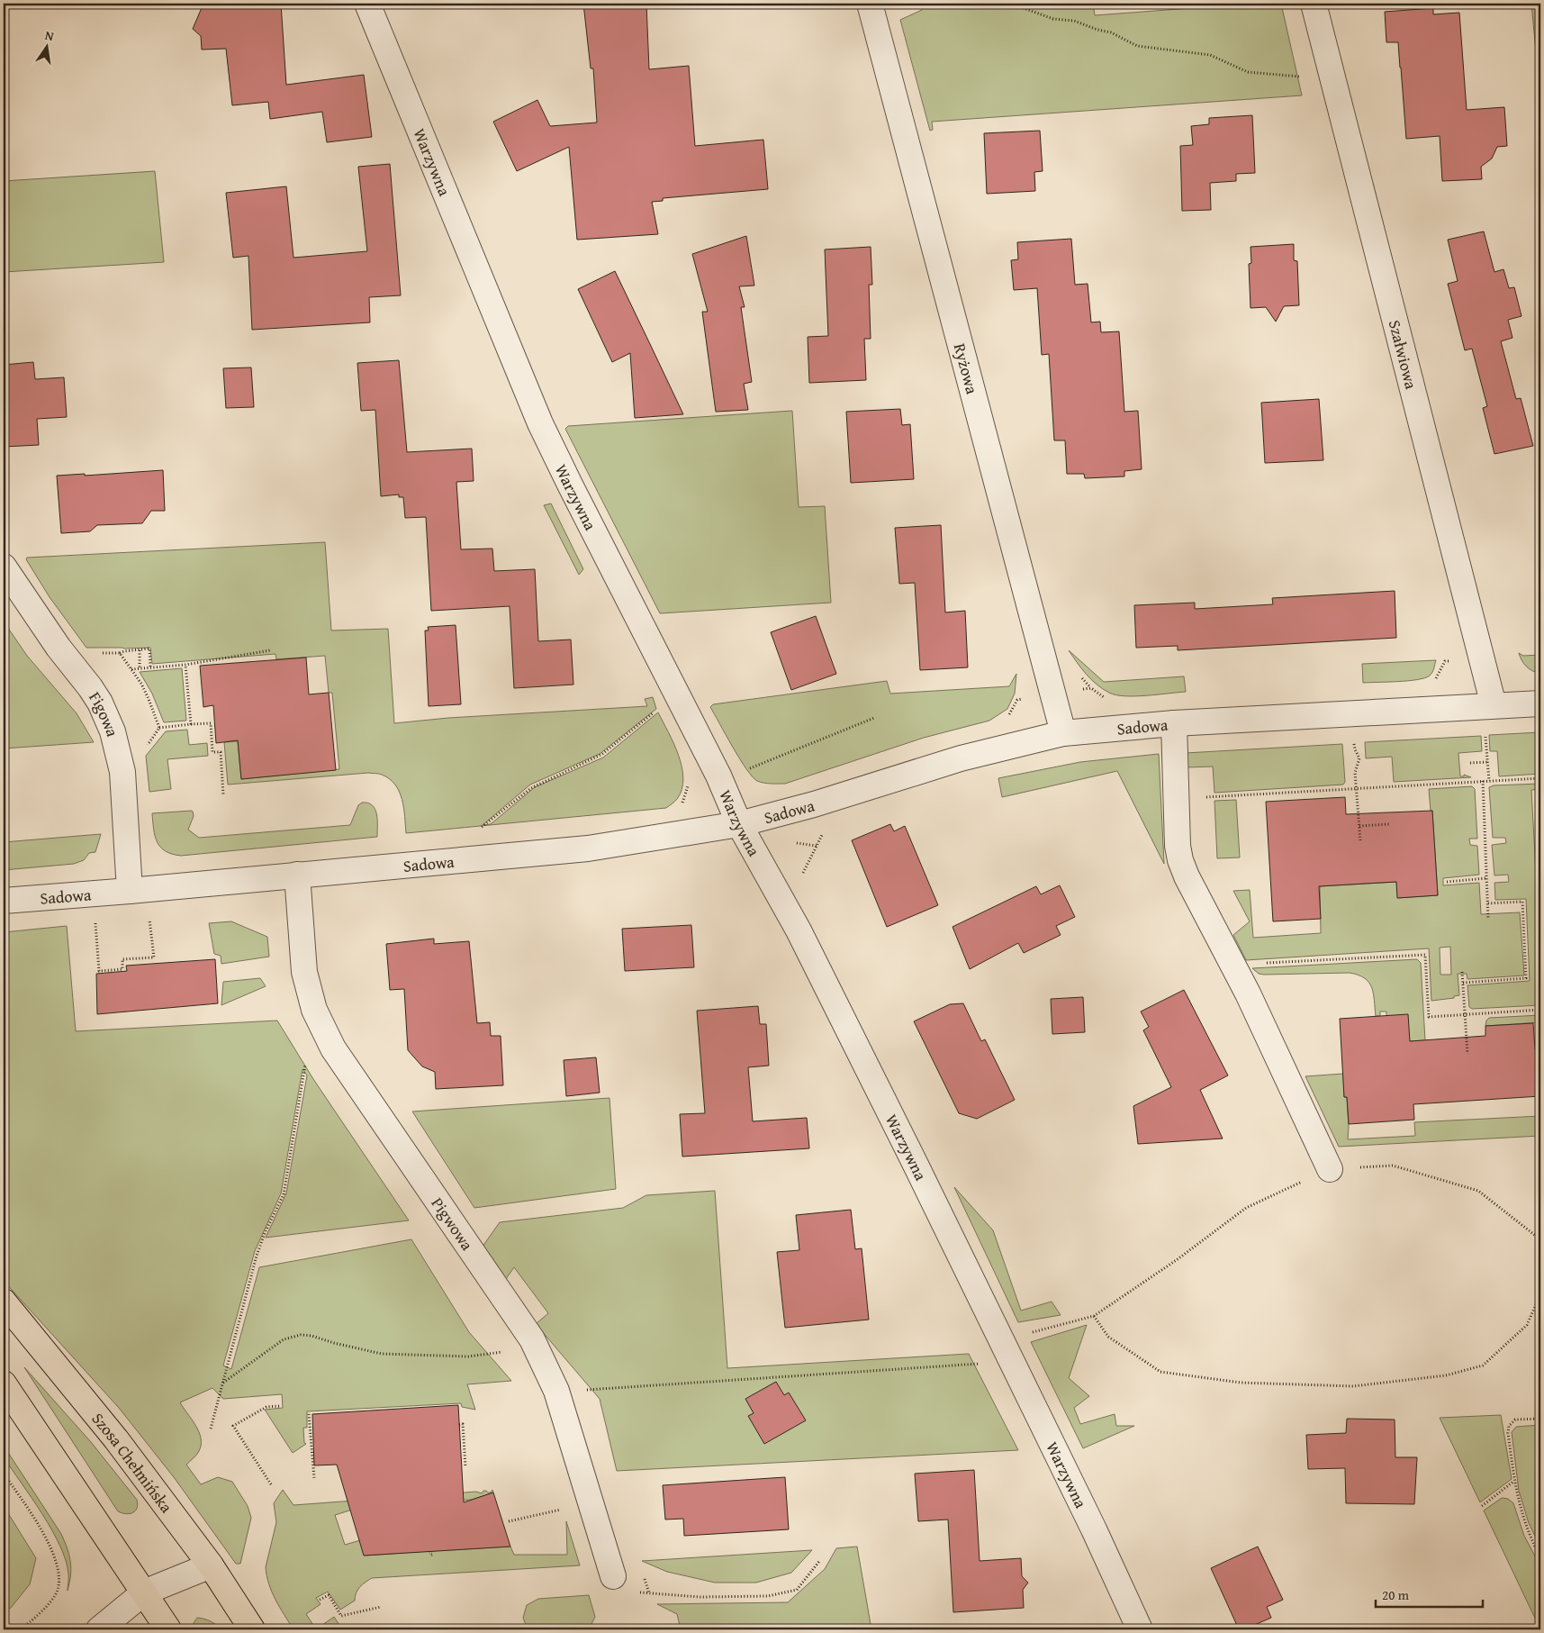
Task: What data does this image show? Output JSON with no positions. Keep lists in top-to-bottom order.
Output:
{
  "streets": {
    "main road": ["Szosa Chełmińska"],
    "street": [
      "Warzywna",
      "Szałwiowa",
      "Ryżowa",
      "Figowa",
      "Sadowa",
      "Pigwowa"
    ]
  },
  "crossings": [
    ["Warzywna", "Sadowa"],
    ["Szałwiowa", "Sadowa"],
    ["Ryżowa", "Sadowa"],
    ["Figowa", "Sadowa"],
    ["Sadowa", "Pigwowa"]
  ],
  "scale_bar": "20 m",
  "north": "top"
}
